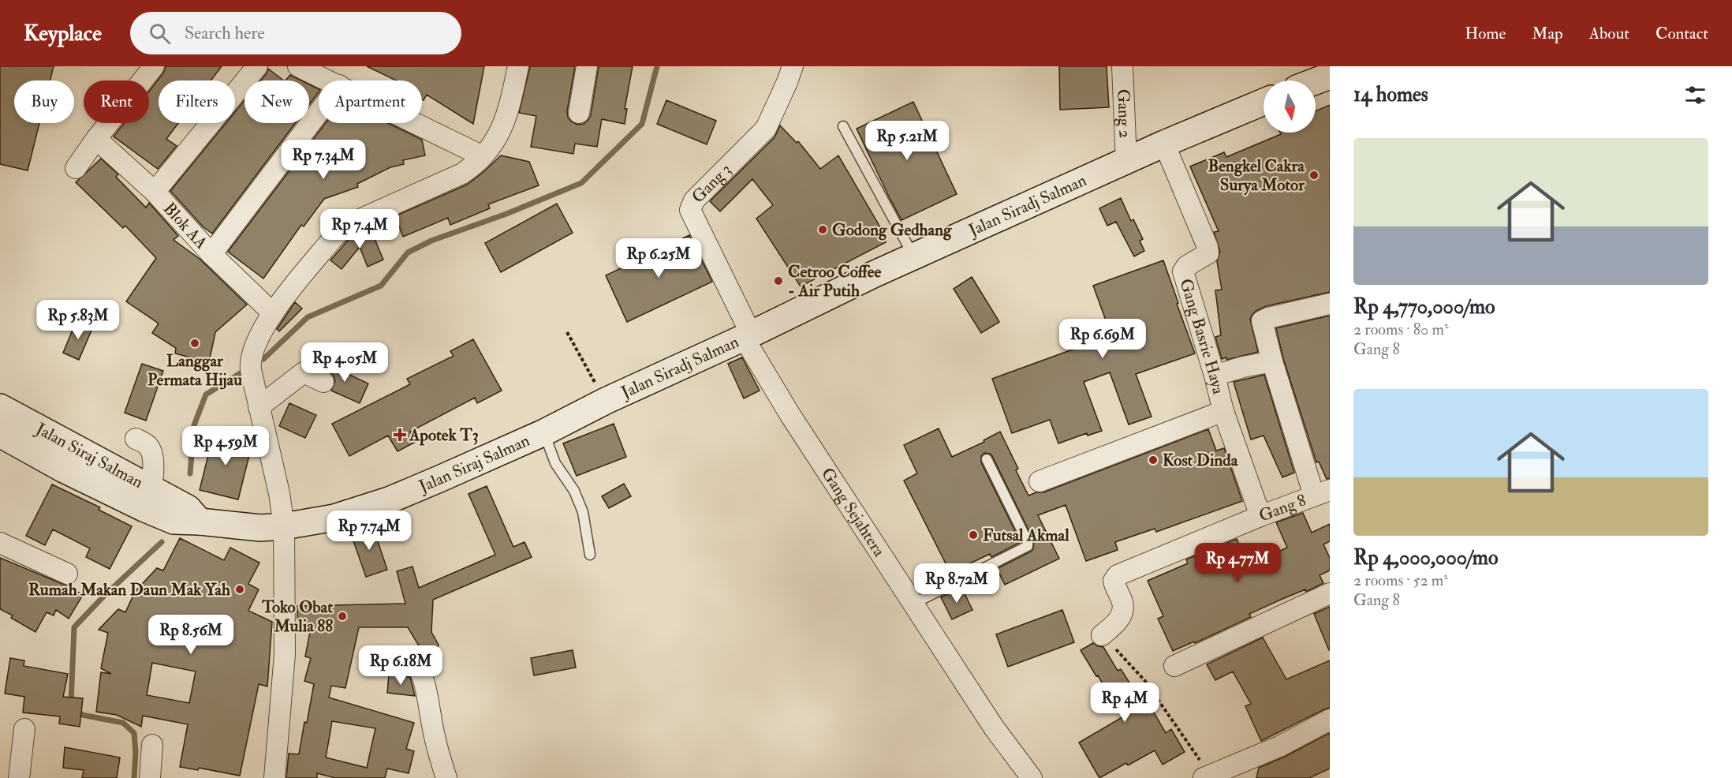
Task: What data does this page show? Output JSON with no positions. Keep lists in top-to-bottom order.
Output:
{
  "streets": {
    "street": [
      "Gang 2",
      "Gang 3",
      "Jalan Siradj Salman",
      "Blok AA",
      "Gang Basrie Haya",
      "Jalan Siraj Salman",
      "Gang 8",
      "Gang Sejahtera"
    ]
  },
  "crossings": [
    ["Gang 2", "Jalan Siradj Salman"],
    ["Gang 3", "Jalan Siradj Salman"],
    ["Gang 3", "Gang Sejahtera"],
    ["Jalan Siradj Salman", "Gang Basrie Haya"],
    ["Jalan Siradj Salman", "Jalan Siraj Salman"],
    ["Jalan Siradj Salman", "Gang Sejahtera"],
    ["Gang Basrie Haya", "Gang 8"]
  ],
  "places": {
    "other": [
      "Bengkel Cakra Surya Motor",
      "Godong Gedhang",
      "Cetroo Coffee - Air Putih",
      "Langgar Permata Hijau",
      "Kost Dinda",
      "Futsal Akmal",
      "Rumah Makan Daun Mak Yah",
      "Toko Obat Mulia 88"
    ],
    "health": ["Apotek T3"]
  },
  "north": "bottom",
  "page": {
    "header": "Keyplace",
    "search": "Search here",
    "nav": [
      "Home",
      "Map",
      "About",
      "Contact"
    ],
    "heading": "14 homes",
    "chip": [
      "Buy",
      "Rent",
      "Filters",
      "New",
      "Apartment"
    ],
    "price": [
      "Rp 5.21M",
      "Rp 7.34M",
      "Rp 7.4M",
      "Rp 6.25M",
      "Rp 5.83M",
      "Rp 6.69M",
      "Rp 4.05M",
      "Rp 4.59M",
      "Rp 7.74M",
      "Rp 4.77M",
      "Rp 8.72M",
      "Rp 8.56M",
      "Rp 6.18M",
      "Rp 4M"
    ],
    "list": [
      {
        "name": "Rp 4,770,000/mo",
        "note": "2 rooms · 80 m² · Gang 8"
      },
      {
        "name": "Rp 4,000,000/mo",
        "note": "2 rooms · 52 m² · Gang 8"
      }
    ]
  }
}
